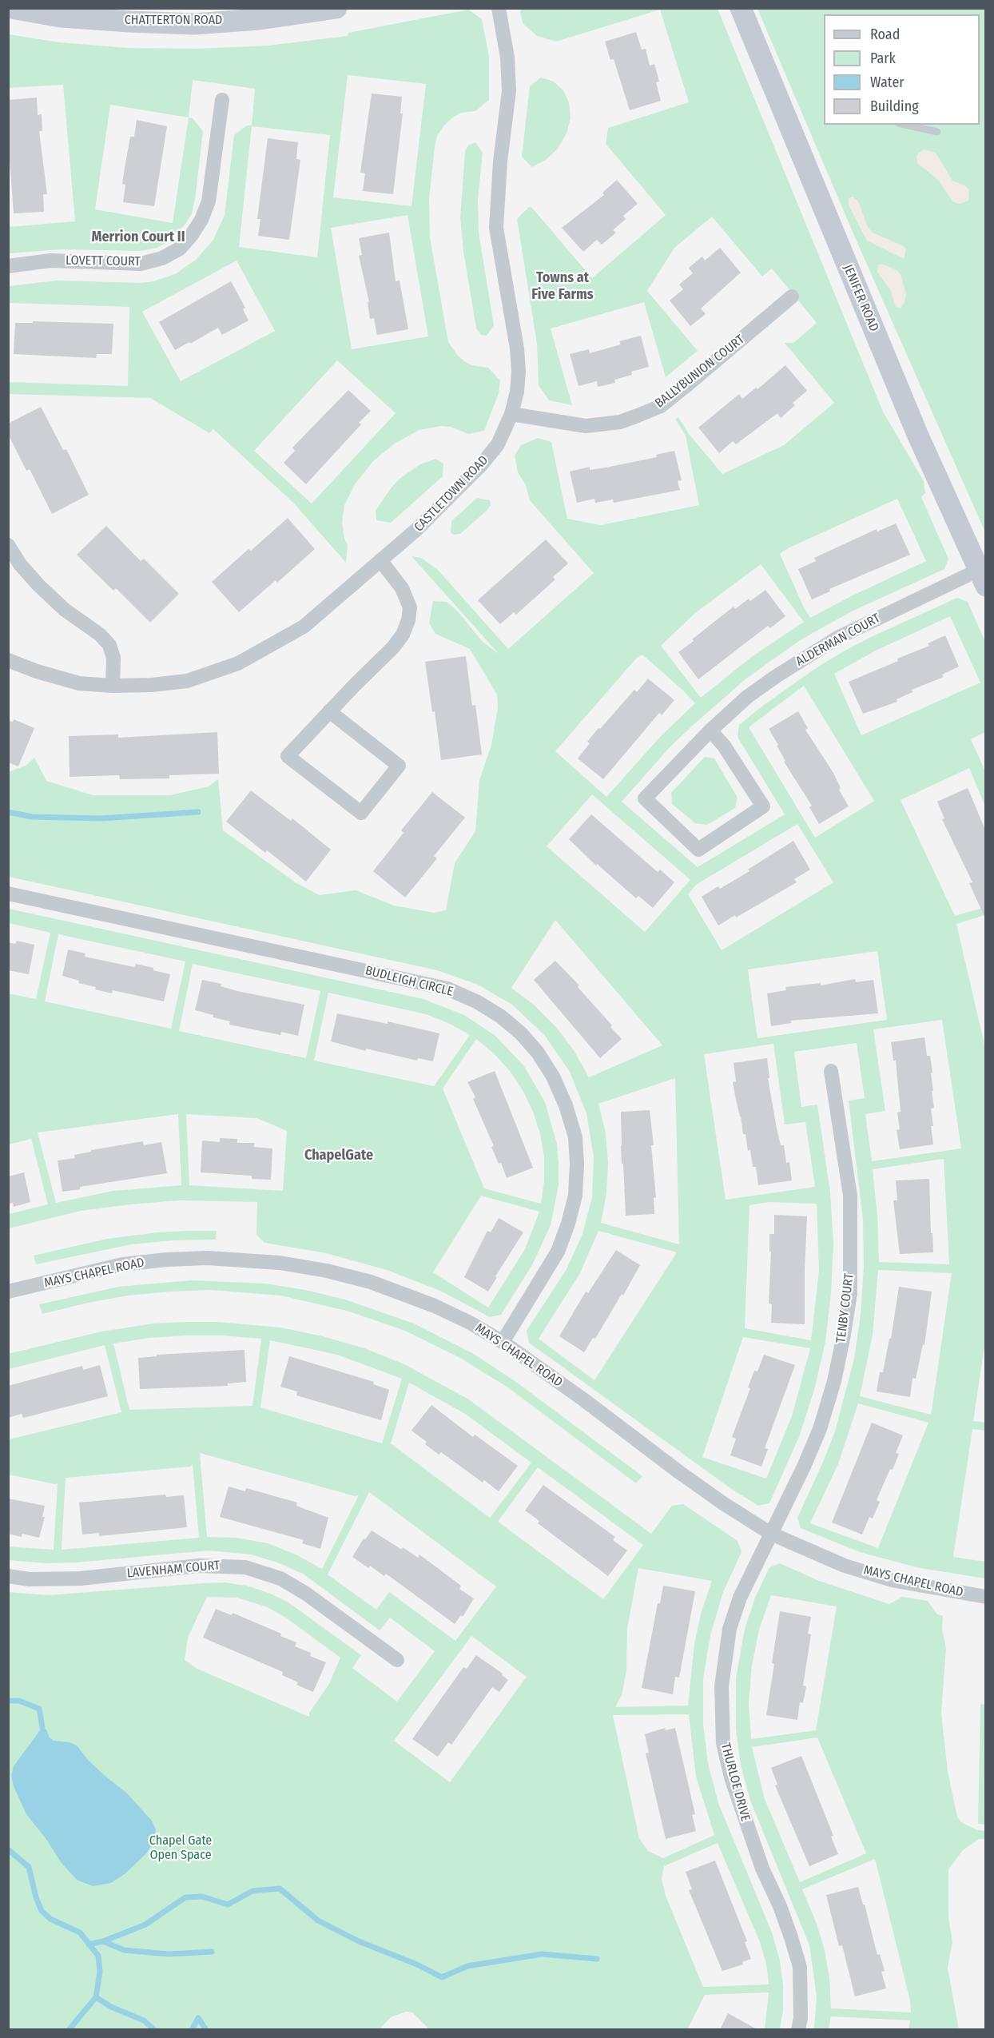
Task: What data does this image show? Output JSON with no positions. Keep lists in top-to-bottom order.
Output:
{
  "streets": {
    "street": [
      "CHATTERTON ROAD",
      "LOVETT COURT",
      "JENIFER ROAD",
      "BALLYBUNION COURT",
      "CASTLETOWN ROAD",
      "ALDERMAN COURT",
      "BUDLEIGH CIRCLE",
      "MAYS CHAPEL ROAD",
      "TENBY COURT",
      "LAVENHAM COURT",
      "THURLOE DRIVE"
    ]
  },
  "crossings": [
    ["JENIFER ROAD", "ALDERMAN COURT"],
    ["BALLYBUNION COURT", "CASTLETOWN ROAD"],
    ["BUDLEIGH CIRCLE", "MAYS CHAPEL ROAD"],
    ["MAYS CHAPEL ROAD", "TENBY COURT"],
    ["MAYS CHAPEL ROAD", "THURLOE DRIVE"],
    ["TENBY COURT", "THURLOE DRIVE"]
  ],
  "districts": ["Merrion Court II", "Towns at Five Farms", "ChapelGate"],
  "parks": ["Chapel Gate Open Space"],
  "legend": [
    "Road",
    "Park",
    "Water",
    "Building"
  ]
}
